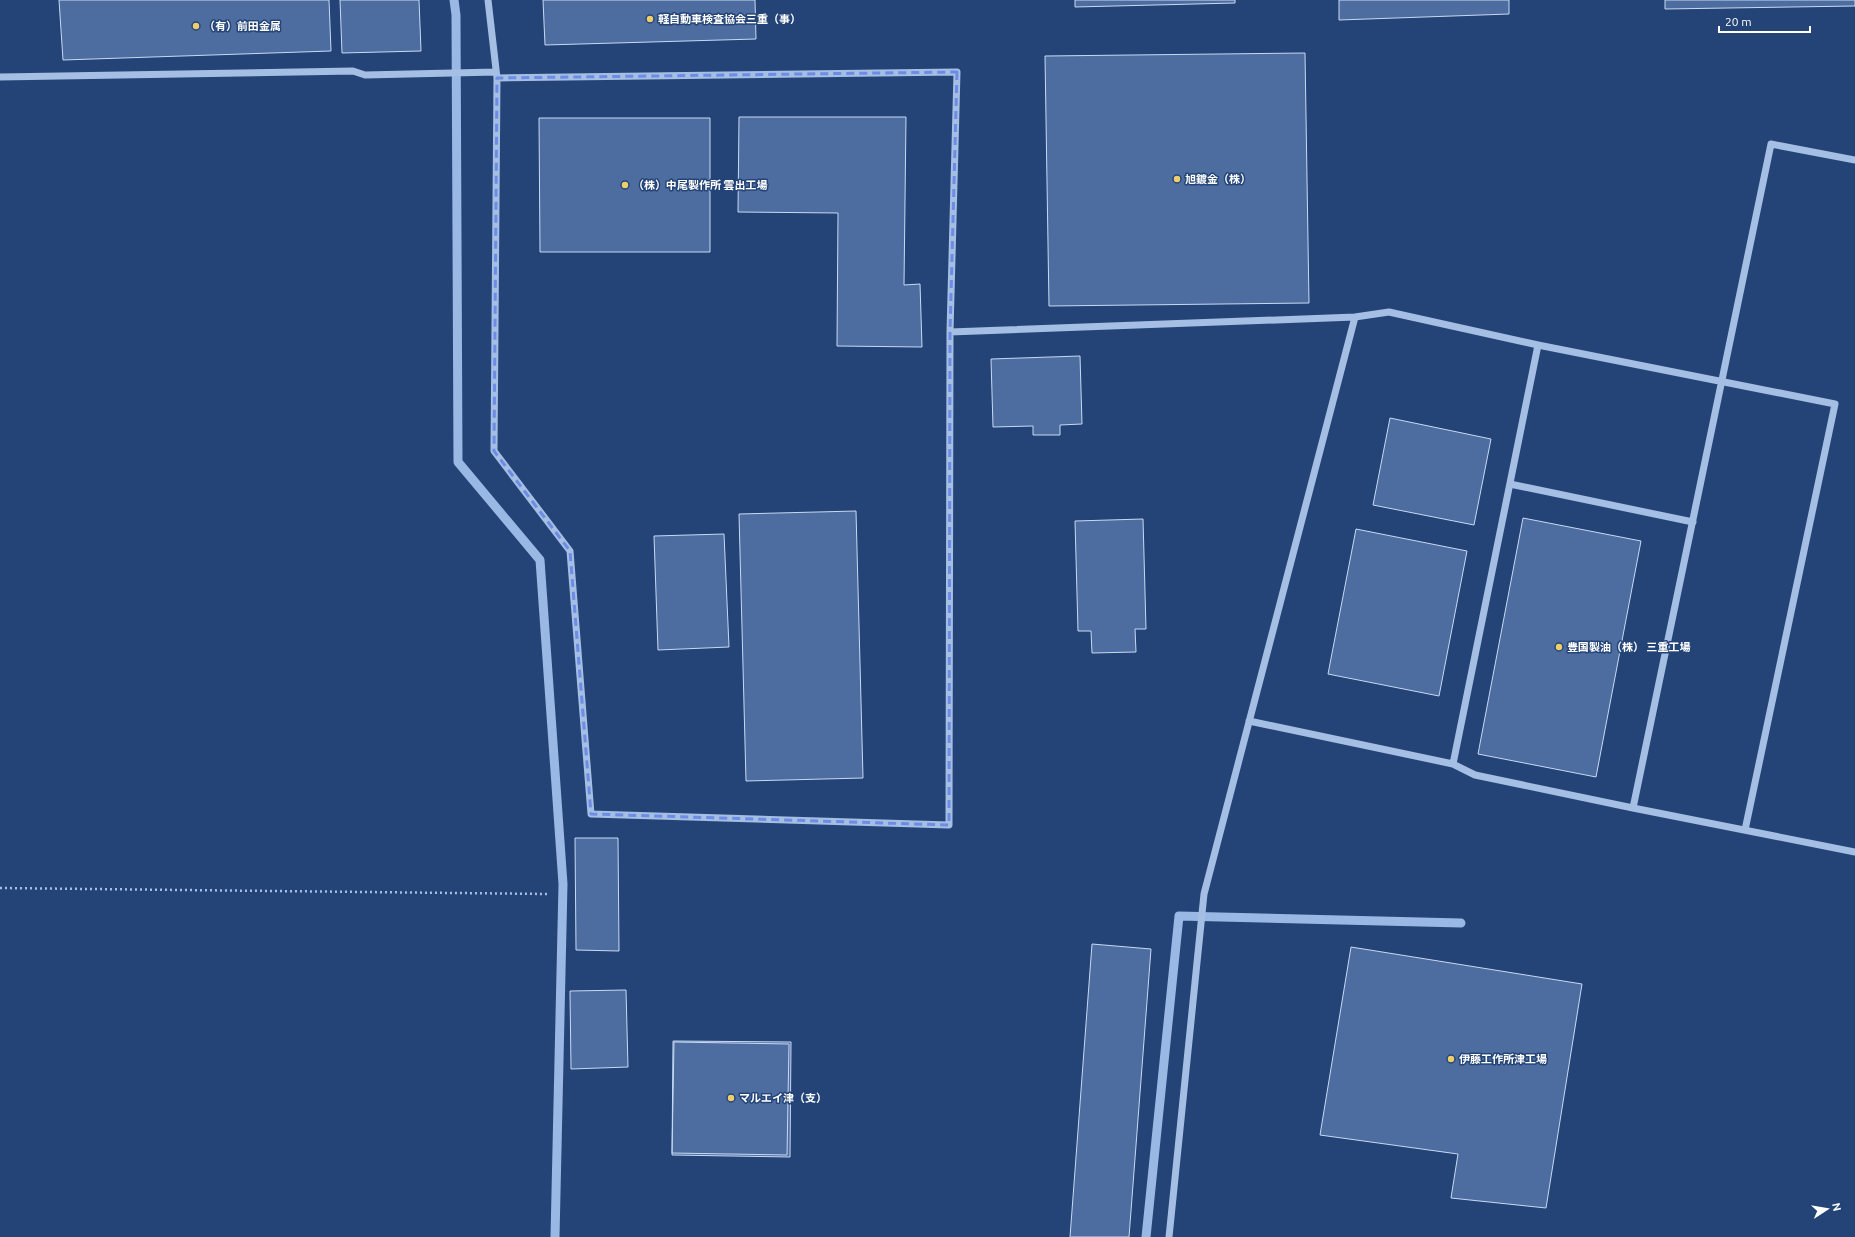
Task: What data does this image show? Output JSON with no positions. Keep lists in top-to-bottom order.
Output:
{
  "places": [
    "軽自動車検査協会三重（事）",
    "（有）前田金属",
    "旭鍍金（株）",
    "（株）中尾製作所 雲出工場",
    "豊国製油（株） 三重工場",
    "伊藤工作所津工場",
    "マルエイ津（支）"
  ],
  "scale_bar": "20 m",
  "north": "right"
}
